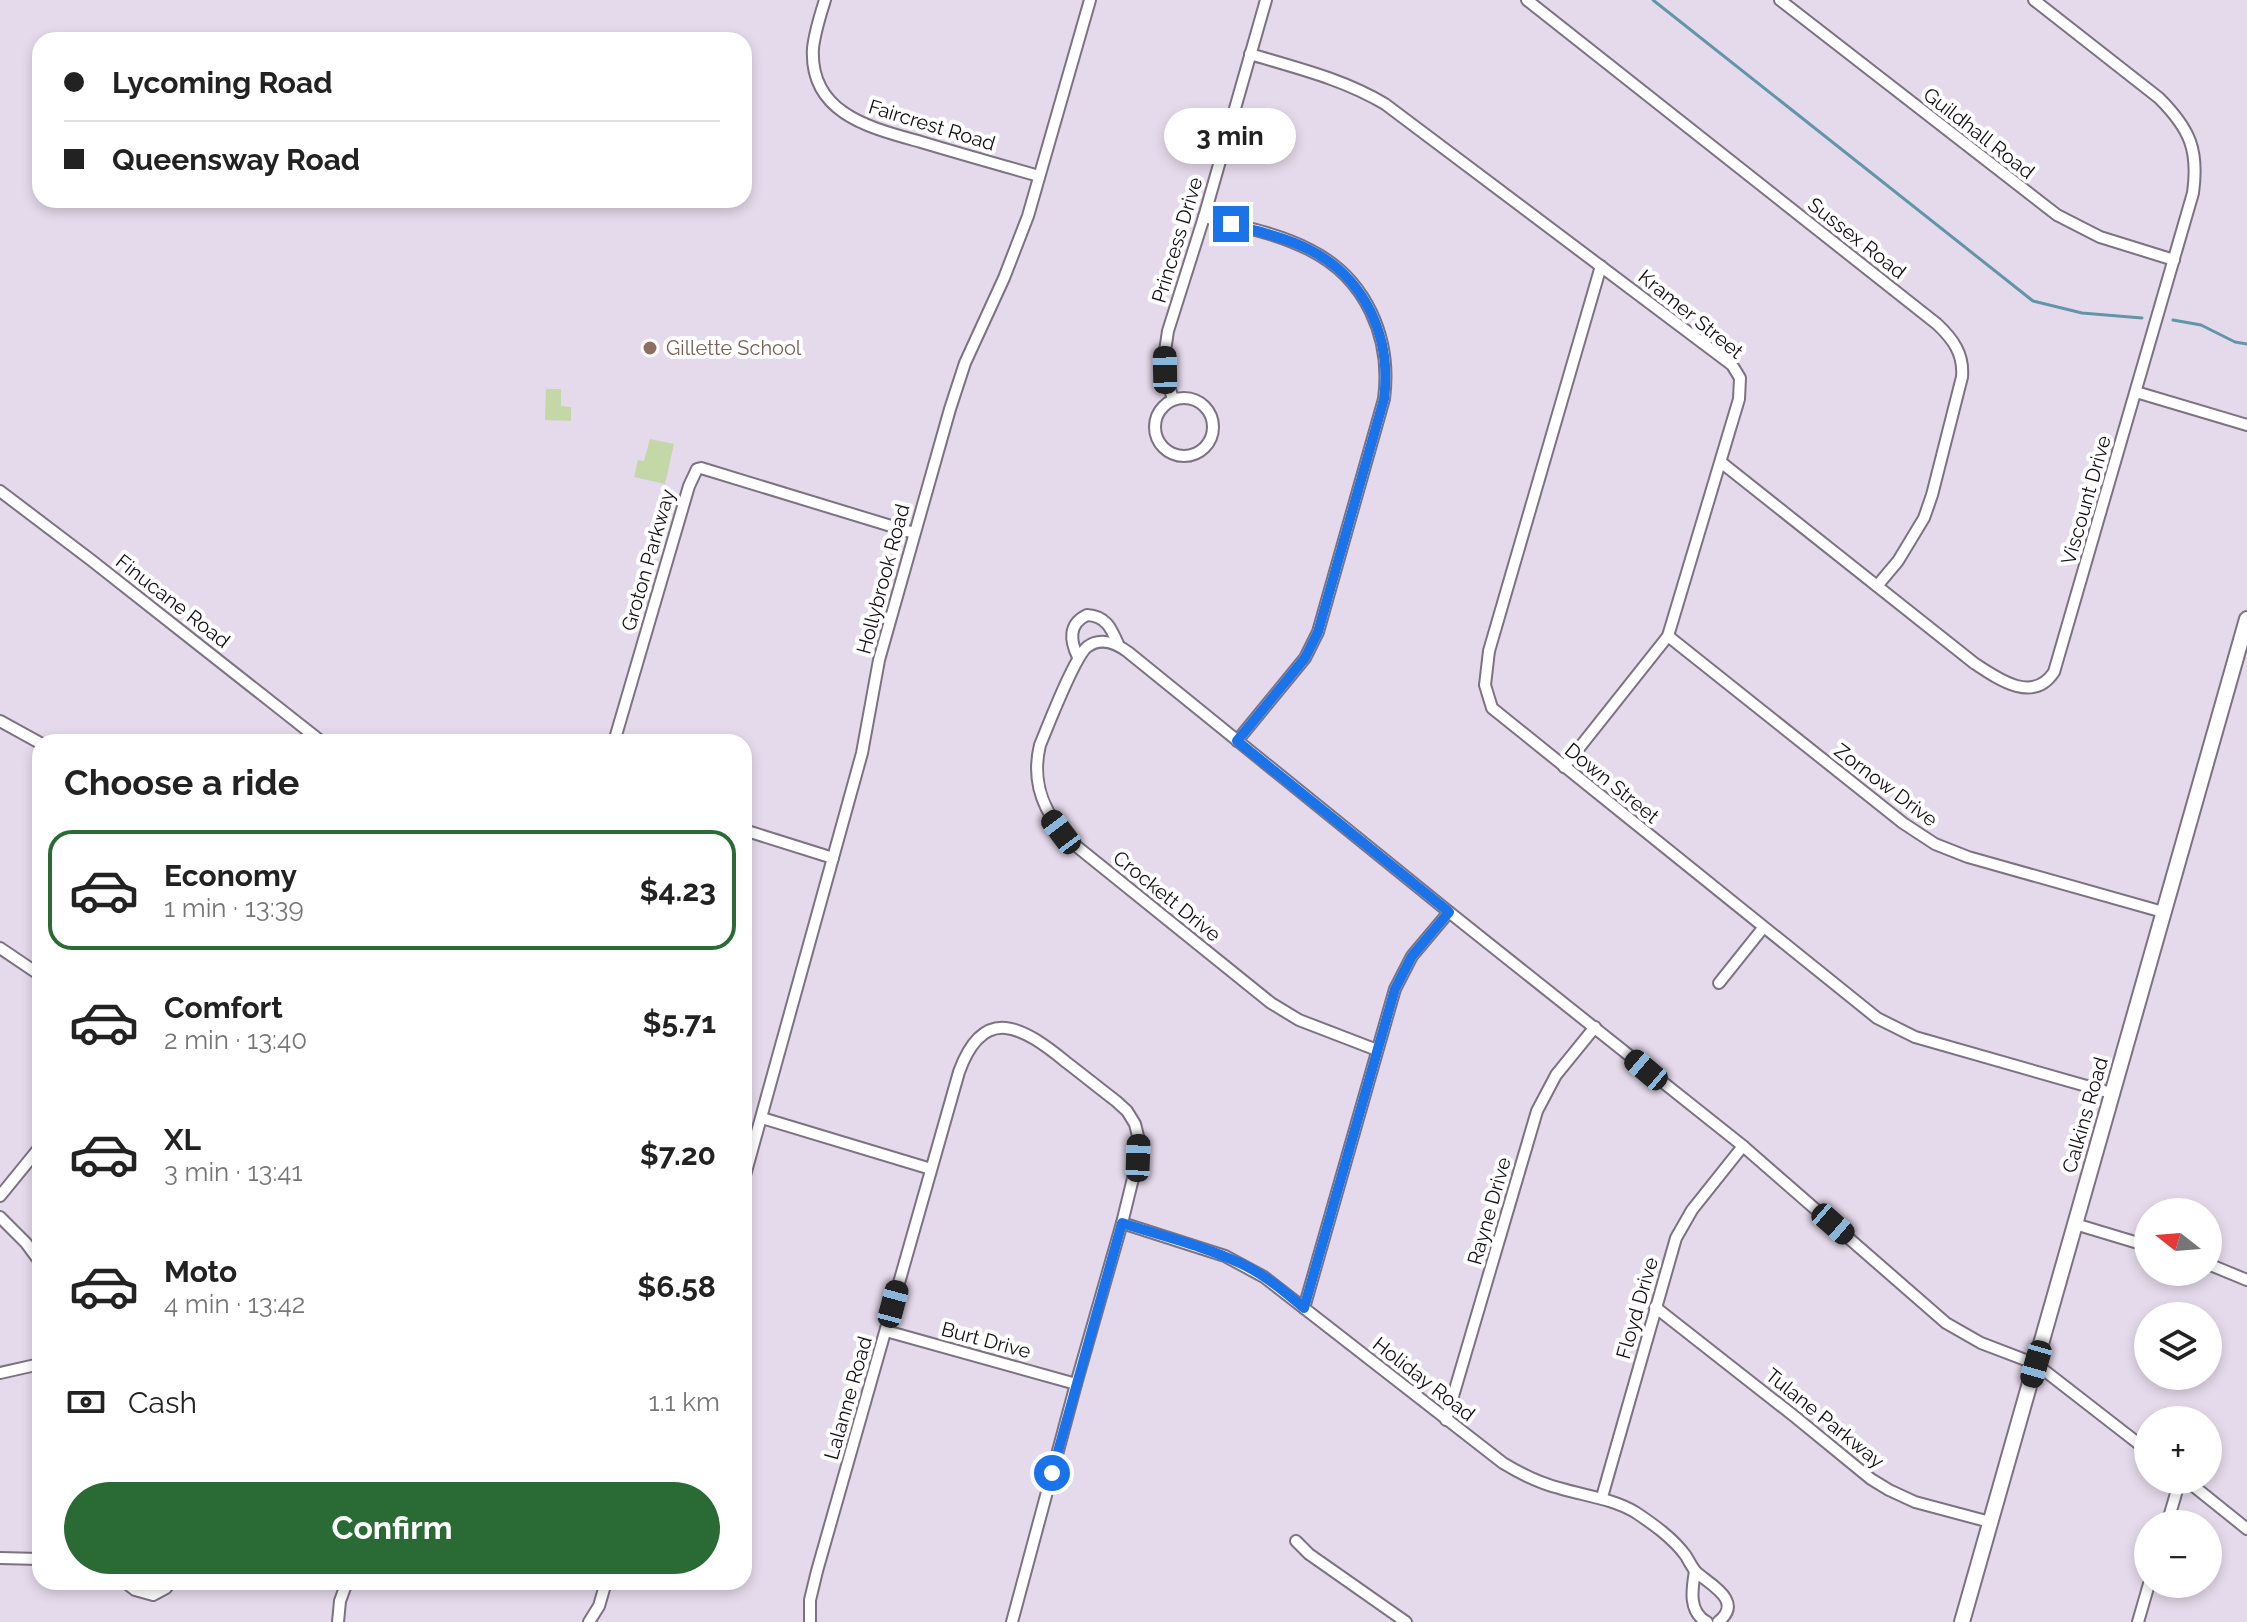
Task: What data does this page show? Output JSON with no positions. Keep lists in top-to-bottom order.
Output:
{
  "streets": {
    "main road": ["Calkins Road"],
    "street": [
      "Faircrest Road",
      "Guildhall Road",
      "Sussex Road",
      "Princess Drive",
      "Kramer Street",
      "Viscount Drive",
      "Groton Parkway",
      "Hollybrook Road",
      "Finucane Road",
      "Down Street",
      "Zornow Drive",
      "Crockett Drive",
      "Rayne Drive",
      "Floyd Drive",
      "Burt Drive",
      "Holiday Road",
      "Lalanne Road",
      "Tulane Parkway"
    ]
  },
  "crossings": [
    ["Faircrest Road", "Hollybrook Road"],
    ["Guildhall Road", "Viscount Drive"],
    ["Sussex Road", "Viscount Drive"],
    ["Princess Drive", "Kramer Street"],
    ["Kramer Street", "Viscount Drive"],
    ["Kramer Street", "Down Street"],
    ["Kramer Street", "Zornow Drive"],
    ["Groton Parkway", "Hollybrook Road"],
    ["Down Street", "Calkins Road"],
    ["Zornow Drive", "Calkins Road"],
    ["Calkins Road", "Tulane Parkway"],
    ["Rayne Drive", "Holiday Road"],
    ["Floyd Drive", "Holiday Road"],
    ["Floyd Drive", "Tulane Parkway"],
    ["Burt Drive", "Lalanne Road"],
    ["Holiday Road", "Lalanne Road"]
  ],
  "places": ["Gillette School"],
  "north": "left",
  "page": {
    "banner": ["Lycoming Road", "Queensway Road"],
    "bubble": "3 min",
    "heading": "Choose a ride",
    "list": [
      {
        "name": "Economy",
        "note": "1 min · 13:39",
        "value": "$4.23"
      },
      {
        "name": "Comfort",
        "note": "2 min · 13:40",
        "value": "$5.71"
      },
      {
        "name": "XL",
        "note": "3 min · 13:41",
        "value": "$7.20"
      },
      {
        "name": "Moto",
        "note": "4 min · 13:42",
        "value": "$6.58"
      }
    ],
    "map_buttons": ["+", "−"],
    "pay": ["Cash", "1.1 km"],
    "buttons": "Confirm"
  }
}
